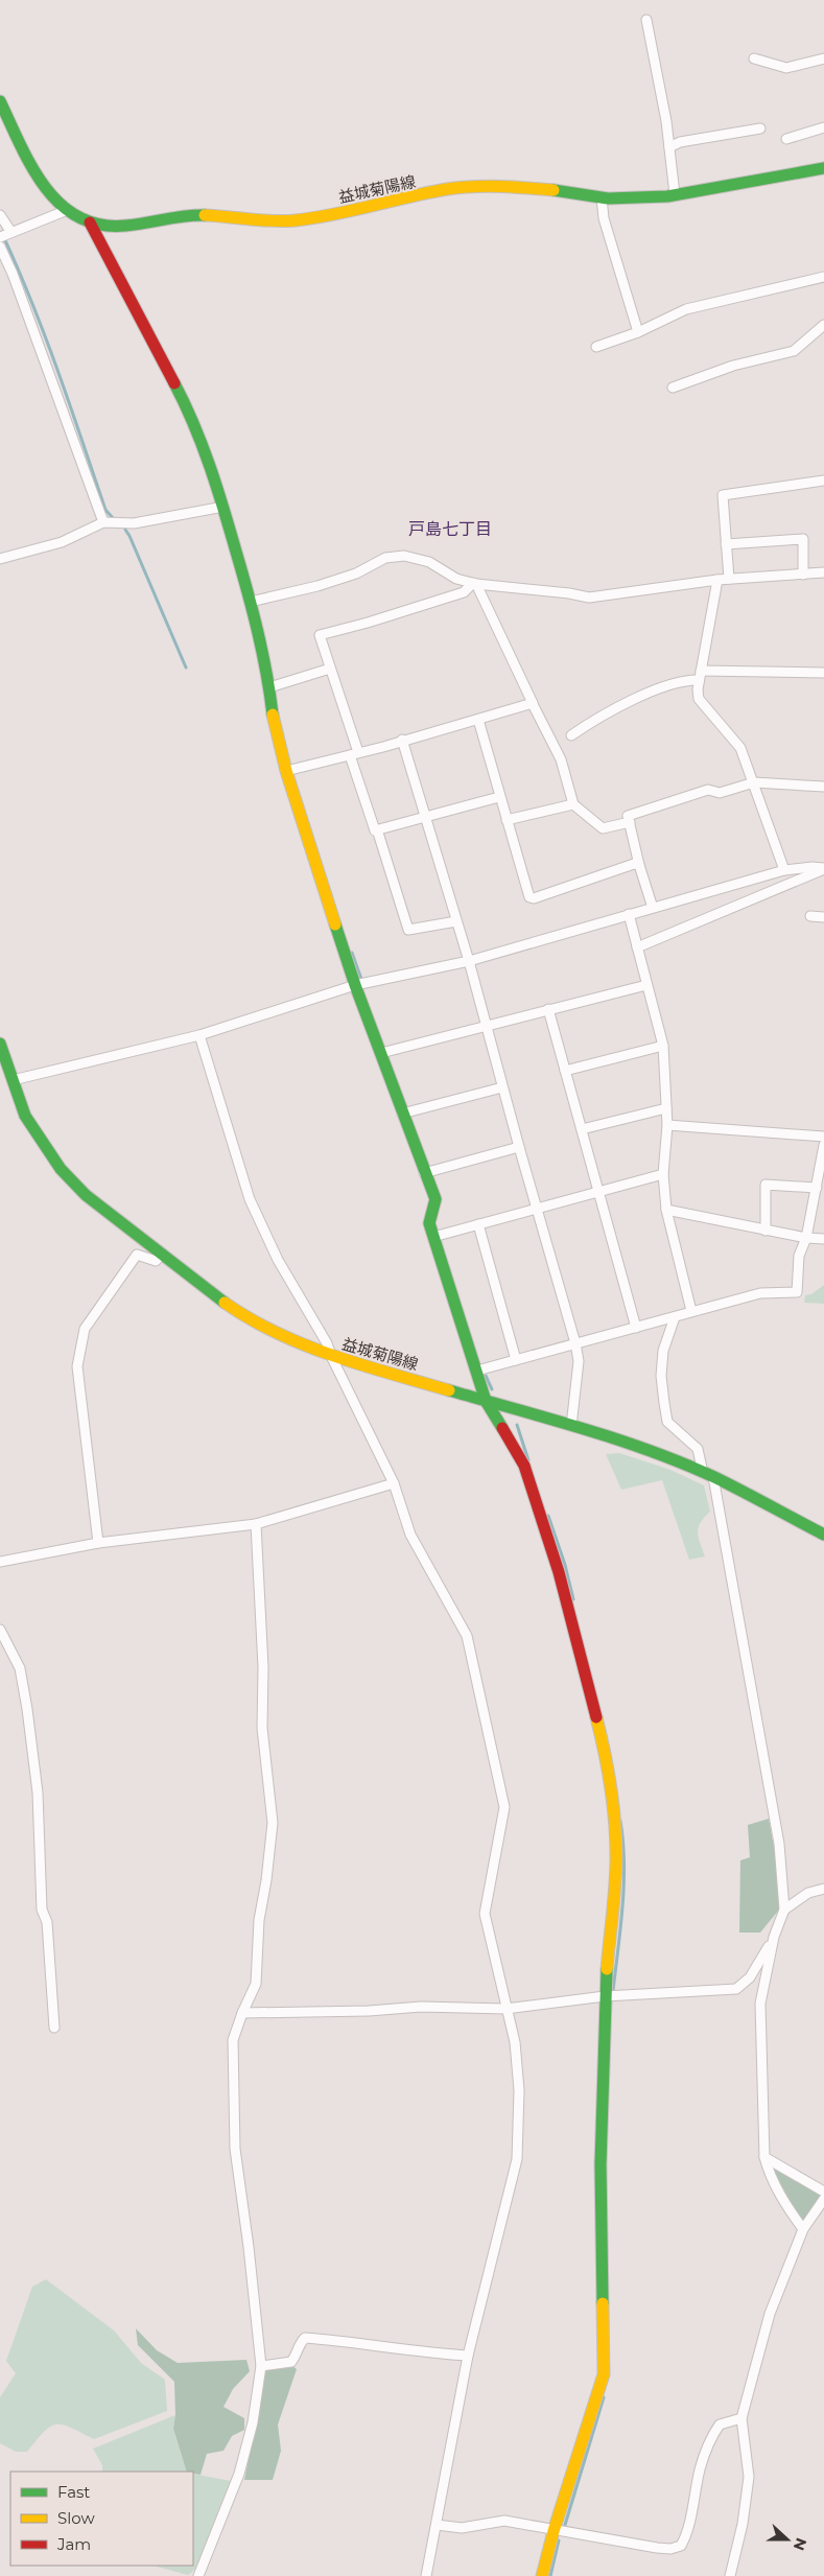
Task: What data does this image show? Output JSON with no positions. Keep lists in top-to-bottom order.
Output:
{
  "streets": {
    "street": ["益城菊陽線"]
  },
  "districts": ["戸島七丁目"],
  "legend": ["Fast", "Slow", "Jam"],
  "north": "right"
}
